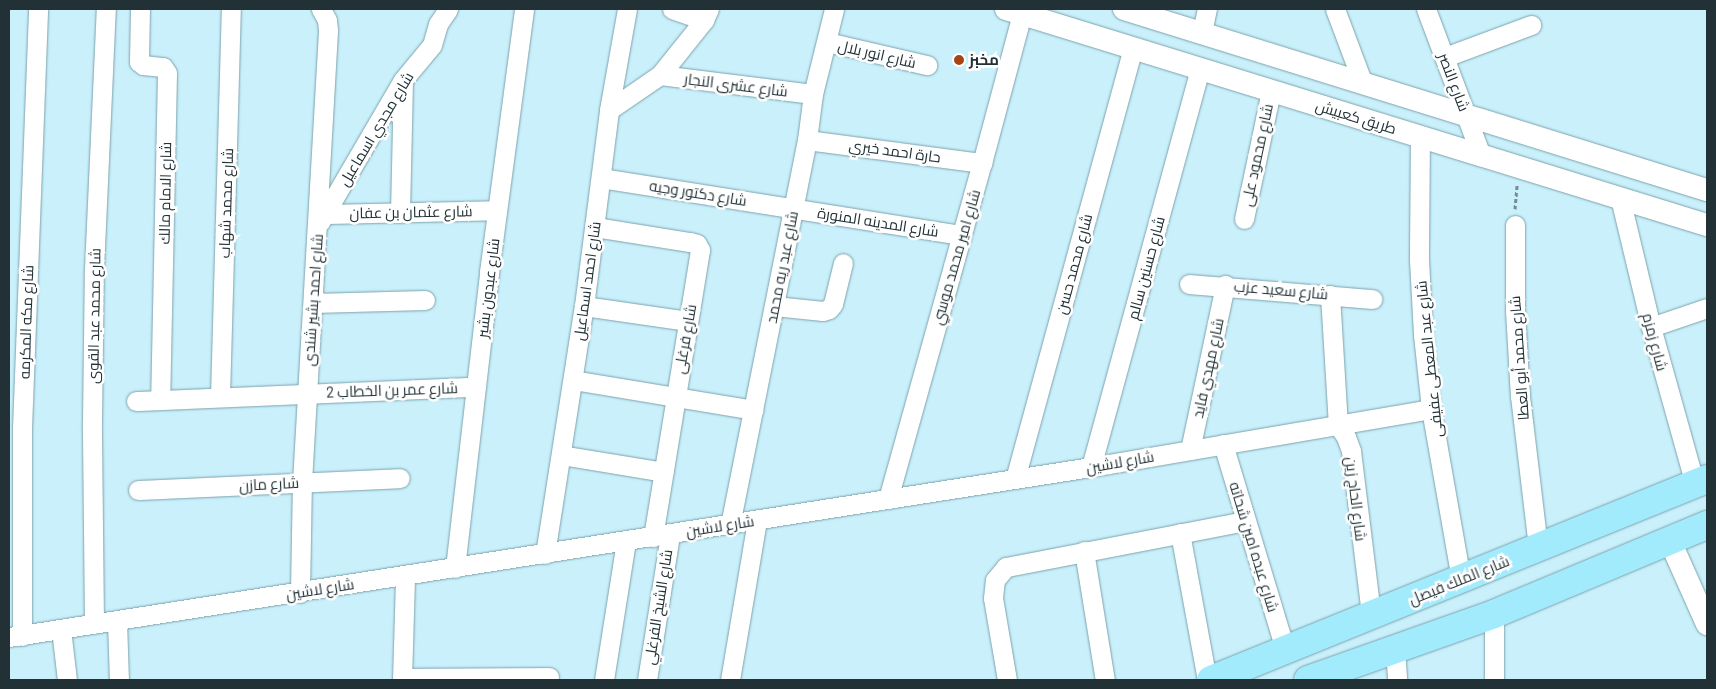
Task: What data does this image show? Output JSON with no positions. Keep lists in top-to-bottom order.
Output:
{
  "streets": {
    "main road": ["شارع الملك فيصل"],
    "street": [
      "شارع انور بلال",
      "شارع النصر",
      "شارع عشرى النجار",
      "طريق كعبيش",
      "شارع مجدي اسماعيل",
      "حارة احمد خيري",
      "شارع محمود على",
      "شارع الامام مالك",
      "شارع دكتور وجيه",
      "شارع محمد شهاب",
      "شارع عثمان بن عفان",
      "شارع المدينه المنورة",
      "شارع امير محمد موسي",
      "شارع محمد حسن",
      "شارع عبد ريه محمد",
      "شارع حسنين سالم",
      "شارع احمد اسماعيل",
      "شارع عبدون بشير",
      "شارع سعيد عزب",
      "شارع احمد بشير شندى",
      "شارع محمد عبد القوى",
      "شارع مكه المكرمه",
      "شارع فرغلى",
      "شارع زمزم",
      "شارع محمد أبو العطا",
      "شارع عبد المعطى عفيفى",
      "شارع مهدي فايد",
      "شارع عمر بن الخطاب 2",
      "شارع لاشين",
      "شارع مازن",
      "شارع الحاج زين",
      "شارع عبده امين شحاته",
      "شارع الشيخ الفرغلي"
    ]
  },
  "crossings": [
    ["شارع انور بلال", "شارع عبد ريه محمد"],
    ["شارع النصر", "طريق كعبيش"],
    ["شارع عشرى النجار", "شارع عبد ريه محمد"],
    ["طريق كعبيش", "شارع محمود على"],
    ["طريق كعبيش", "شارع امير محمد موسي"],
    ["طريق كعبيش", "شارع محمد حسن"],
    ["طريق كعبيش", "شارع حسنين سالم"],
    ["طريق كعبيش", "شارع زمزم"],
    ["طريق كعبيش", "شارع عبد المعطى عفيفى"],
    ["شارع مجدي اسماعيل", "شارع عثمان بن عفان"],
    ["شارع مجدي اسماعيل", "شارع احمد بشير شندى"],
    ["حارة احمد خيري", "شارع امير محمد موسي"],
    ["حارة احمد خيري", "شارع عبد ريه محمد"],
    ["شارع الامام مالك", "شارع عمر بن الخطاب 2"],
    ["شارع دكتور وجيه", "شارع المدينه المنورة"],
    ["شارع دكتور وجيه", "شارع عبد ريه محمد"],
    ["شارع دكتور وجيه", "شارع احمد اسماعيل"],
    ["شارع محمد شهاب", "شارع عمر بن الخطاب 2"],
    ["شارع عثمان بن عفان", "شارع عبدون بشير"],
    ["شارع عثمان بن عفان", "شارع احمد بشير شندى"],
    ["شارع المدينه المنورة", "شارع امير محمد موسي"],
    ["شارع المدينه المنورة", "شارع عبد ريه محمد"],
    ["شارع امير محمد موسي", "شارع لاشين"],
    ["شارع محمد حسن", "شارع لاشين"],
    ["شارع عبد ريه محمد", "شارع لاشين"],
    ["شارع حسنين سالم", "شارع لاشين"],
    ["شارع احمد اسماعيل", "شارع فرغلى"],
    ["شارع احمد اسماعيل", "شارع لاشين"],
    ["شارع عبدون بشير", "شارع عمر بن الخطاب 2"],
    ["شارع عبدون بشير", "شارع لاشين"],
    ["شارع سعيد عزب", "شارع مهدي فايد"],
    ["شارع سعيد عزب", "شارع الحاج زين"],
    ["شارع احمد بشير شندى", "شارع عمر بن الخطاب 2"],
    ["شارع احمد بشير شندى", "شارع لاشين"],
    ["شارع احمد بشير شندى", "شارع مازن"],
    ["شارع محمد عبد القوى", "شارع لاشين"],
    ["شارع مكه المكرمه", "شارع لاشين"],
    ["شارع فرغلى", "شارع لاشين"],
    ["شارع فرغلى", "شارع الشيخ الفرغلي"],
    ["شارع زمزم", "شارع الملك فيصل"],
    ["شارع محمد أبو العطا", "شارع الملك فيصل"],
    ["شارع عبد المعطى عفيفى", "شارع لاشين"],
    ["شارع عبد المعطى عفيفى", "شارع الملك فيصل"],
    ["شارع مهدي فايد", "شارع لاشين"],
    ["شارع لاشين", "شارع الحاج زين"],
    ["شارع لاشين", "شارع عبده امين شحاته"],
    ["شارع لاشين", "شارع الشيخ الفرغلي"],
    ["شارع الحاج زين", "شارع الملك فيصل"],
    ["شارع عبده امين شحاته", "شارع الملك فيصل"]
  ],
  "places": ["مخبز"]
}
